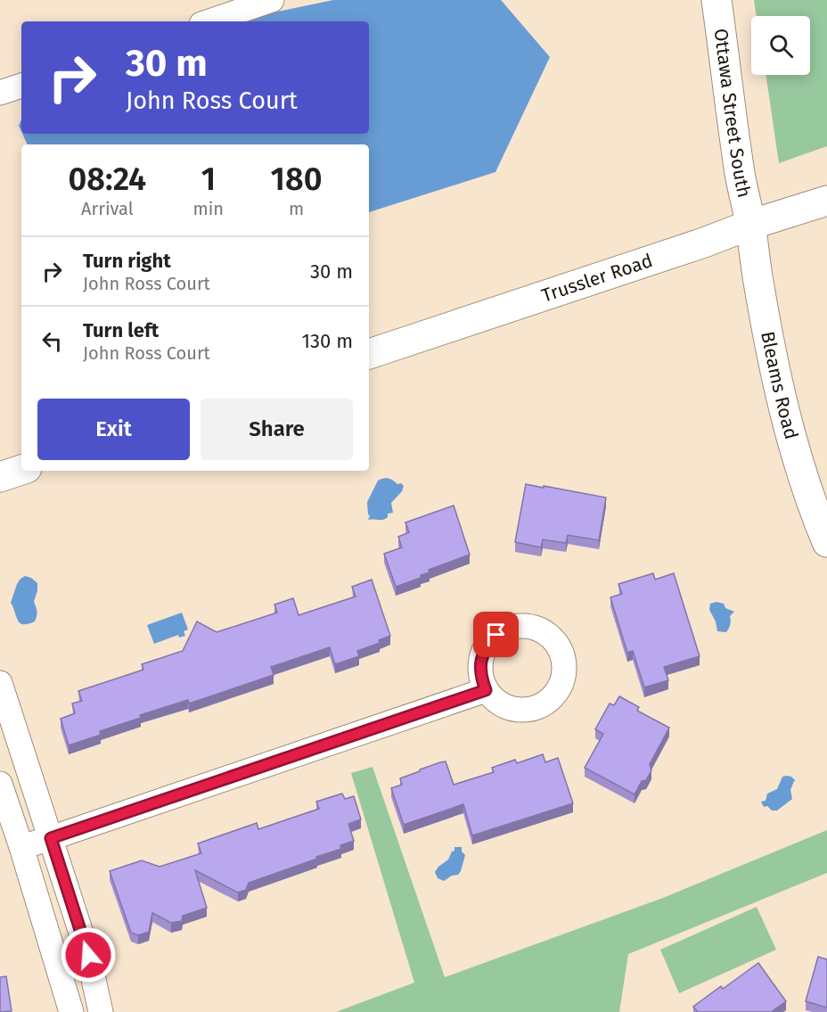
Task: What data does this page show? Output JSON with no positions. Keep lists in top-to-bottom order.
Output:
{
  "streets": {
    "main road": ["Ottawa Street South", "Trussler Road", "Bleams Road"]
  },
  "crossings": [
    ["Ottawa Street South", "Trussler Road"],
    ["Ottawa Street South", "Bleams Road"],
    ["Trussler Road", "Bleams Road"]
  ],
  "page": {
    "turn": ["30 m", "John Ross Court"],
    "eta": [
      "08:24",
      "Arrival",
      "1",
      "min",
      "180",
      "m"
    ],
    "list": [
      {
        "name": "Turn right",
        "note": "John Ross Court",
        "value": "30 m"
      },
      {
        "name": "Turn left",
        "note": "John Ross Court",
        "value": "130 m"
      }
    ],
    "buttons": ["Exit", "Share"]
  }
}
